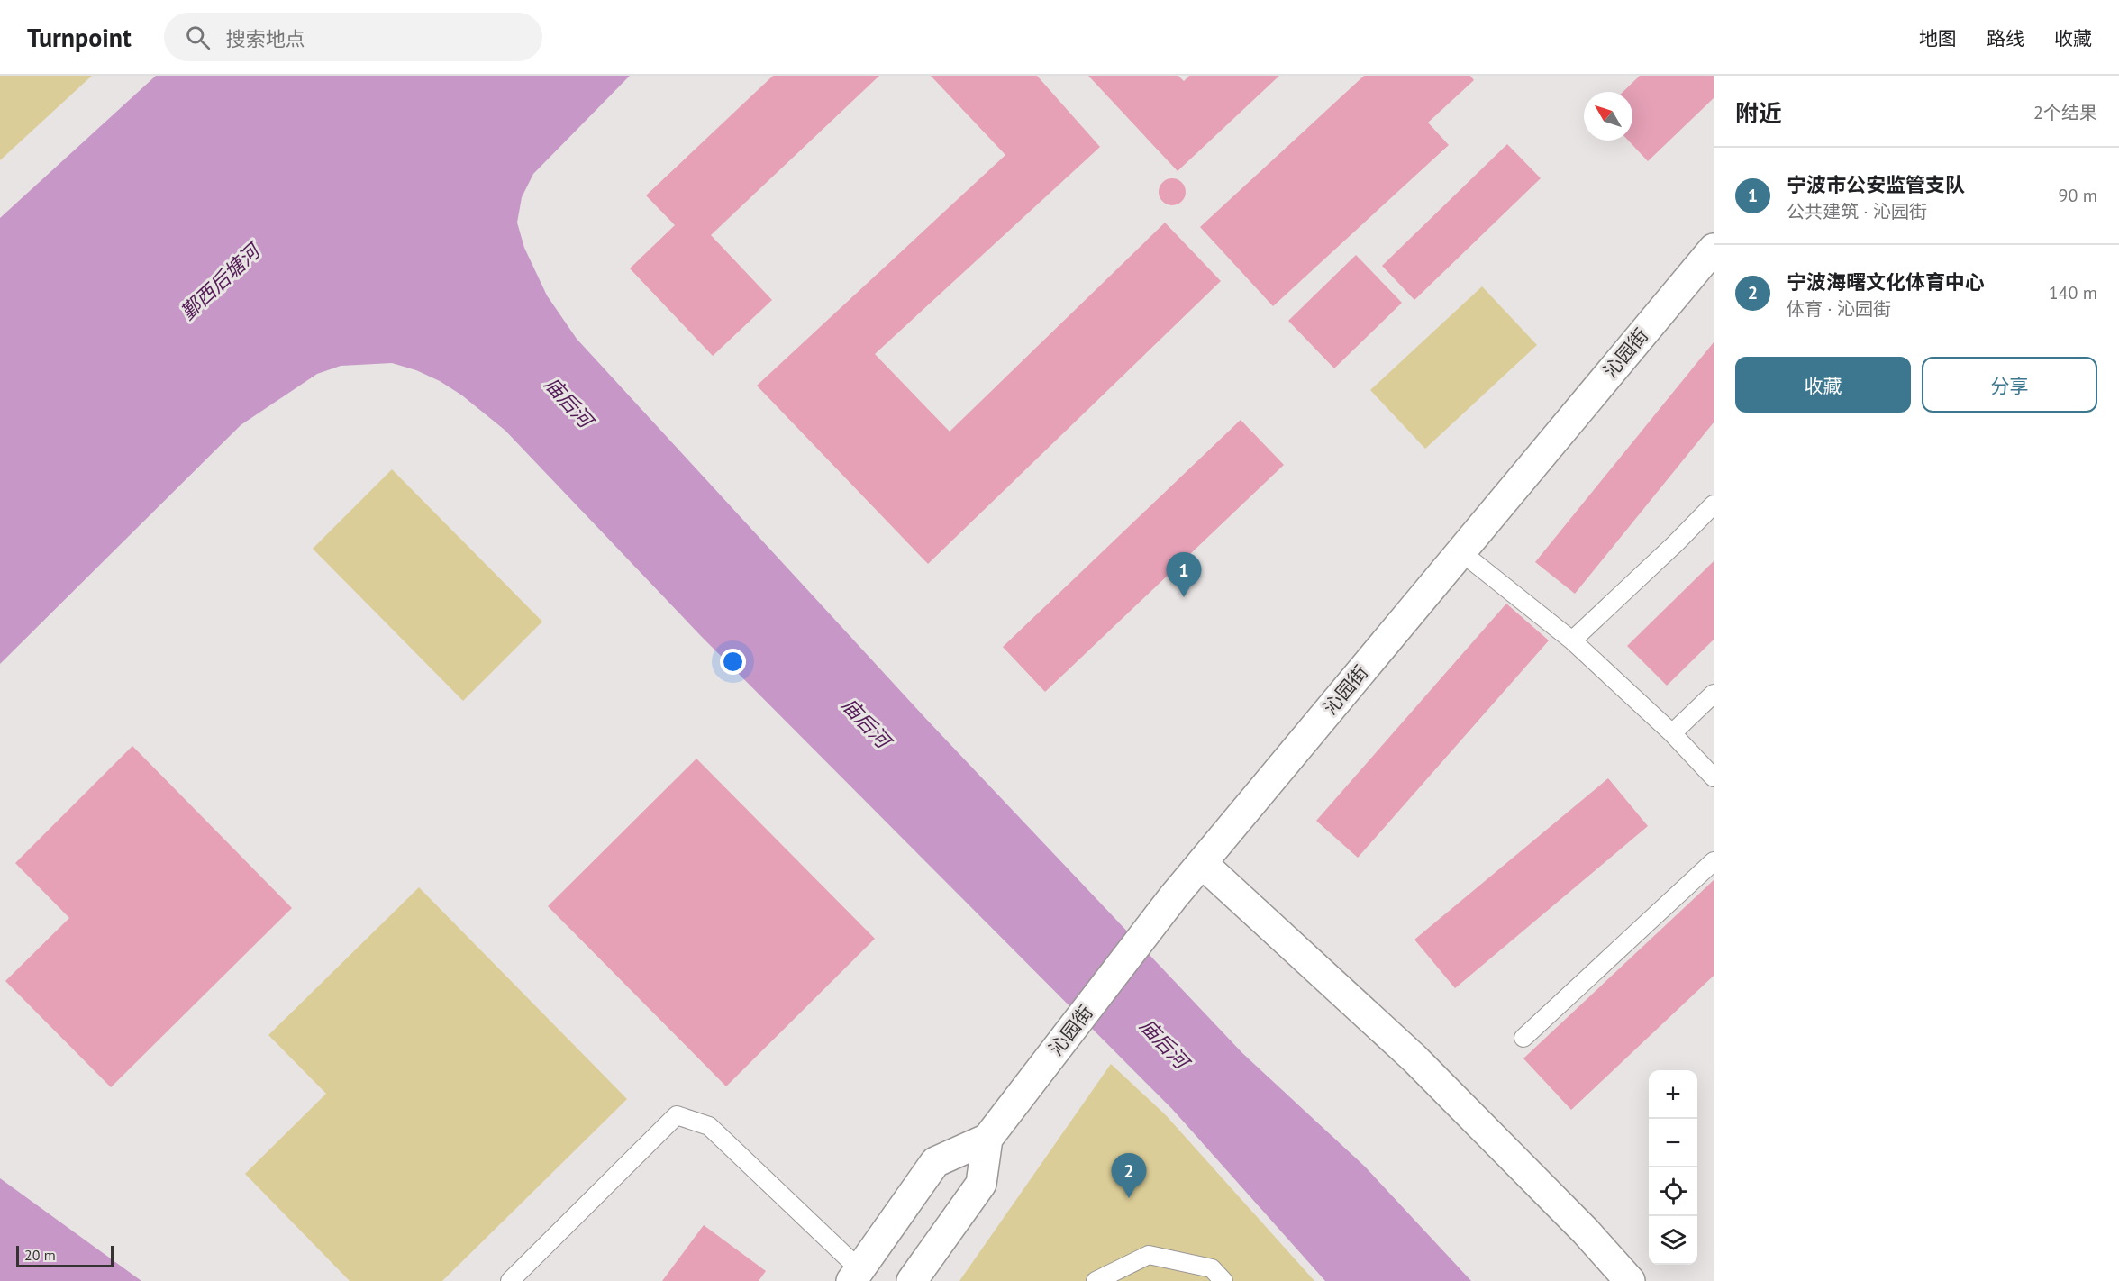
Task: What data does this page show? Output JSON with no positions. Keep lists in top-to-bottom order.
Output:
{
  "streets": {
    "street": ["沁园街"]
  },
  "water": ["鄞西后塘河", "庙后河"],
  "scale_bar": "20 m",
  "north": "top left",
  "page": {
    "header": "Turnpoint",
    "search": "搜索地点",
    "nav": ["地图", "路线", "收藏"],
    "heading": ["附近", "2个结果"],
    "list": [
      {
        "mark": "1",
        "name": "宁波市公安监管支队",
        "note": "公共建筑 · 沁园街",
        "value": "90 m"
      },
      {
        "mark": "2",
        "name": "宁波海曙文化体育中心",
        "note": "体育 · 沁园街",
        "value": "140 m"
      }
    ],
    "buttons": ["收藏", "分享"],
    "pins": ["1", "2"],
    "map_buttons": ["+", "−"],
    "scale": "20 m"
  }
}
